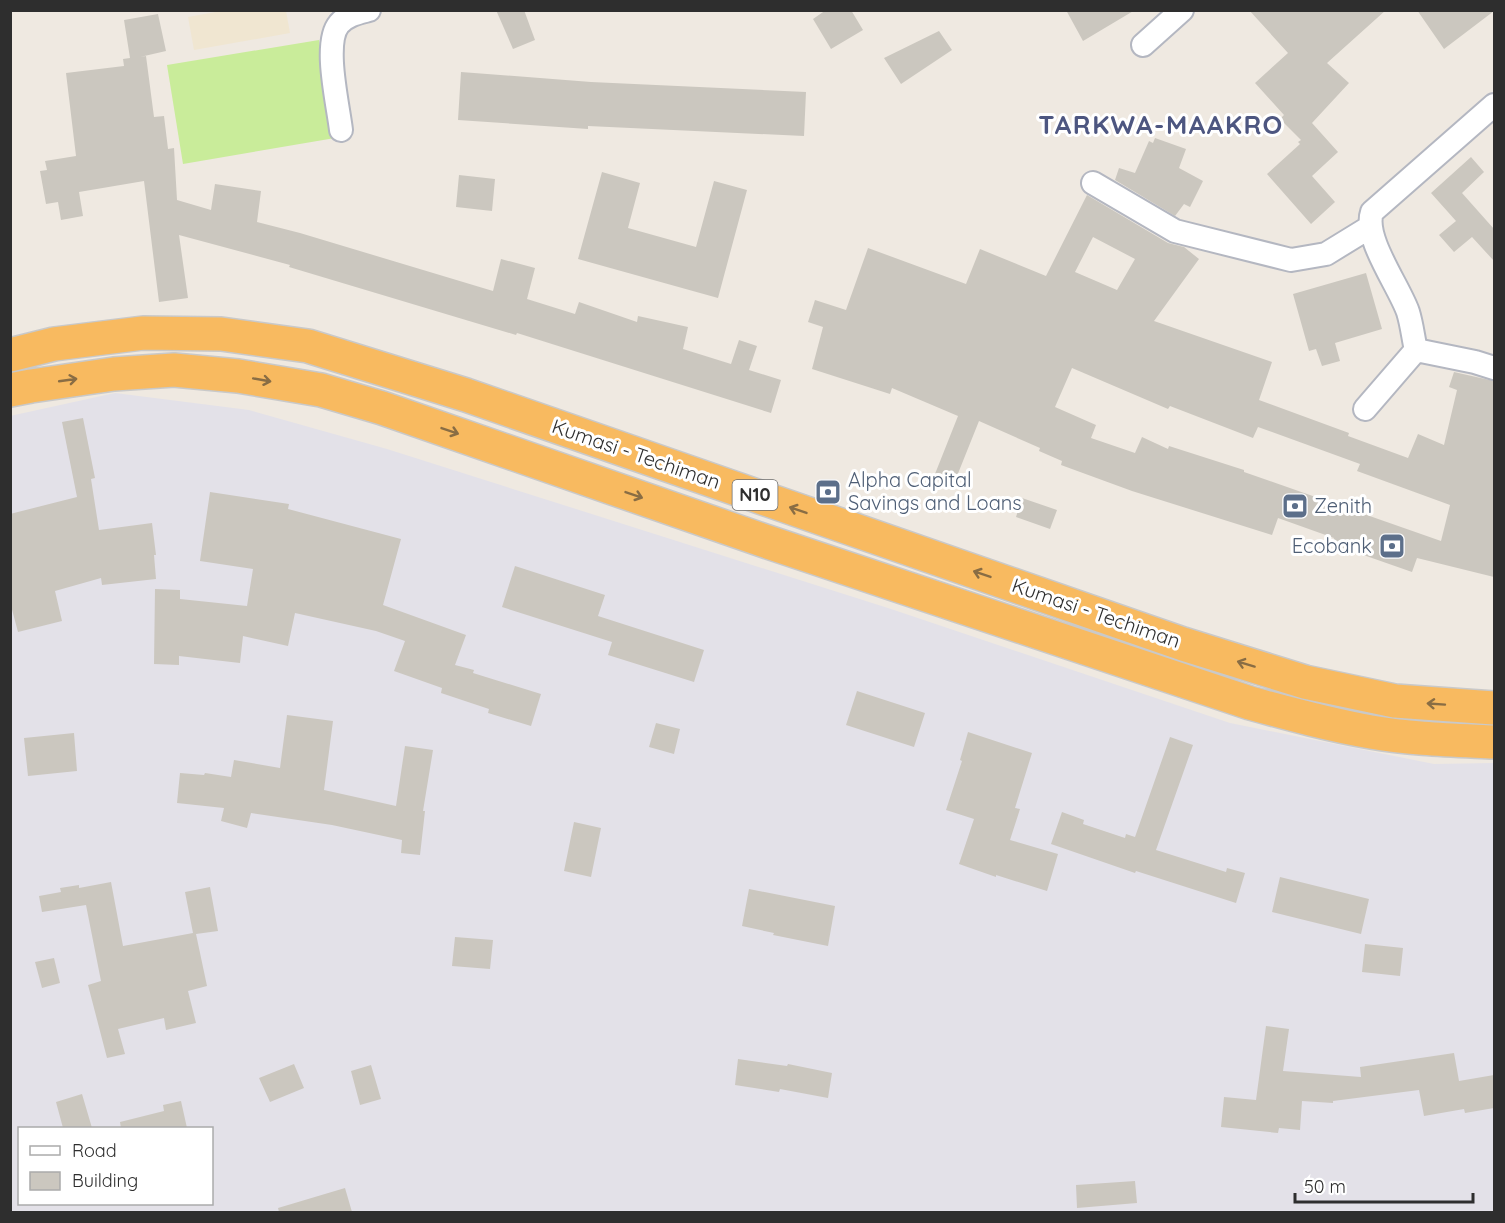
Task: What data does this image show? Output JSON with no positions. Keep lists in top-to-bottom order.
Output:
{
  "streets": {
    "highway": ["Kumasi - Techiman", "N10"]
  },
  "districts": ["TARKWA-MAAKRO"],
  "places": {
    "bank": ["Alpha Capital Savings and Loans", "Zenith", "Ecobank"]
  },
  "legend": ["Road", "Building"],
  "scale_bar": "50 m"
}
